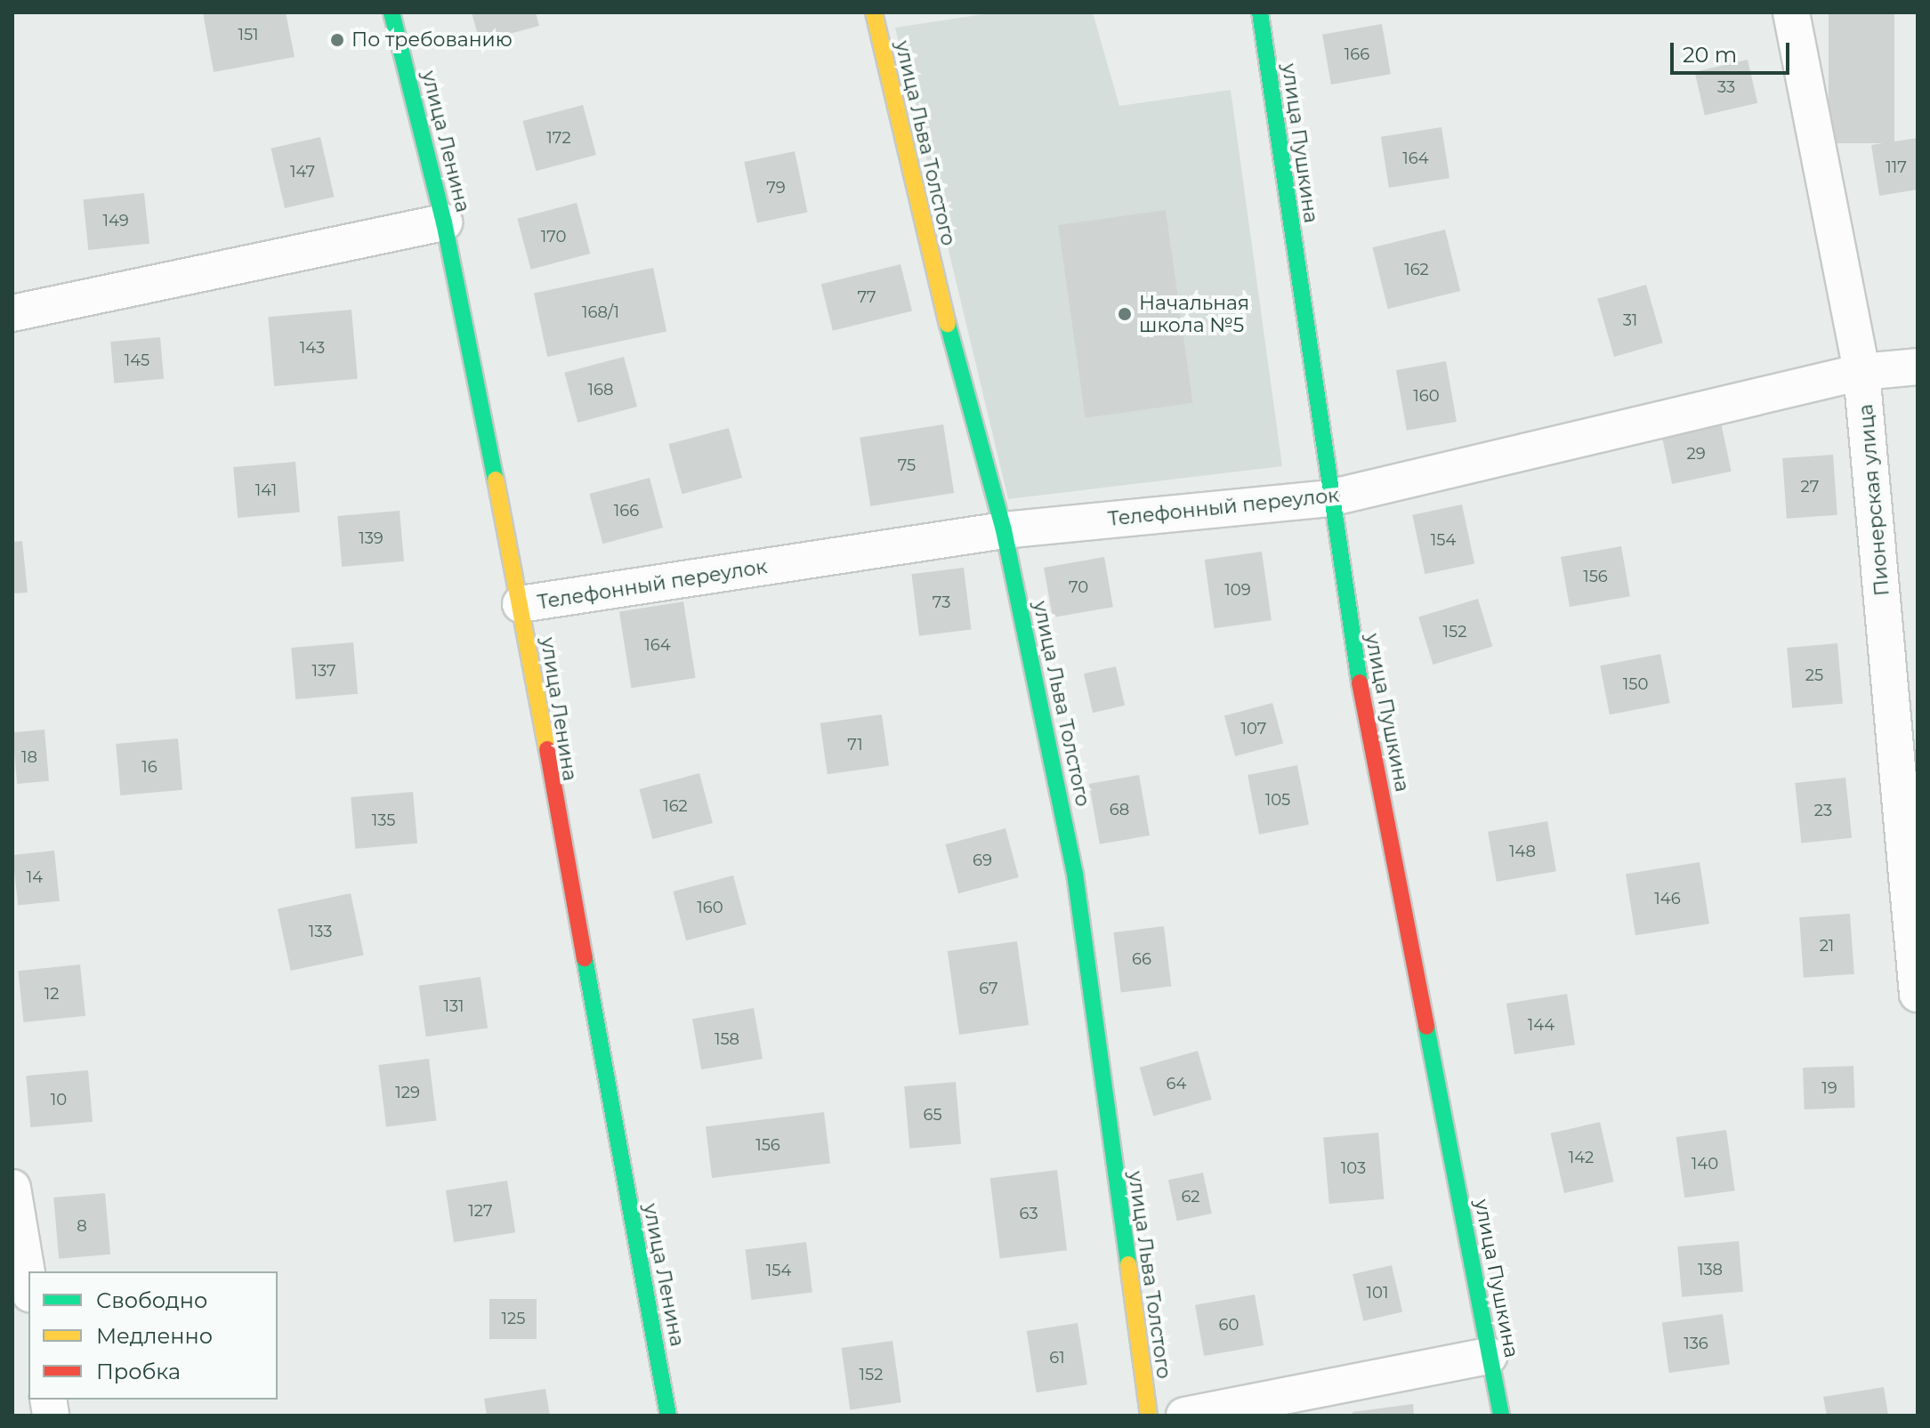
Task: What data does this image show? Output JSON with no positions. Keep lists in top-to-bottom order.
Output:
{
  "streets": {
    "street": [
      "улица Ленина",
      "улица Льва Толстого",
      "улица Пушкина",
      "Пионерская улица",
      "Телефонный переулок"
    ]
  },
  "crossings": [
    ["улица Ленина", "Телефонный переулок"],
    ["улица Льва Толстого", "Телефонный переулок"],
    ["улица Пушкина", "Телефонный переулок"],
    ["Пионерская улица", "Телефонный переулок"]
  ],
  "places": ["По требованию", "Начальная школа №5"],
  "house_numbers": [
    "151",
    "166",
    "33",
    "172",
    "164",
    "117",
    "147",
    "79",
    "149",
    "170",
    "162",
    "77",
    "168/1",
    "31",
    "143",
    "145",
    "168",
    "160",
    "29",
    "75",
    "27",
    "141",
    "166",
    "139",
    "154",
    "156",
    "70",
    "109",
    "73",
    "152",
    "164",
    "137",
    "25",
    "150",
    "107",
    "71",
    "18",
    "16",
    "105",
    "162",
    "68",
    "23",
    "135",
    "148",
    "69",
    "14",
    "146",
    "160",
    "133",
    "21",
    "66",
    "67",
    "12",
    "131",
    "144",
    "158",
    "64",
    "19",
    "129",
    "10",
    "65",
    "156",
    "142",
    "140",
    "103",
    "62",
    "127",
    "63",
    "8",
    "138",
    "154",
    "101",
    "125",
    "60",
    "136",
    "61",
    "152"
  ],
  "legend": ["Свободно", "Медленно", "Пробка"],
  "scale_bar": "20 m"
}
